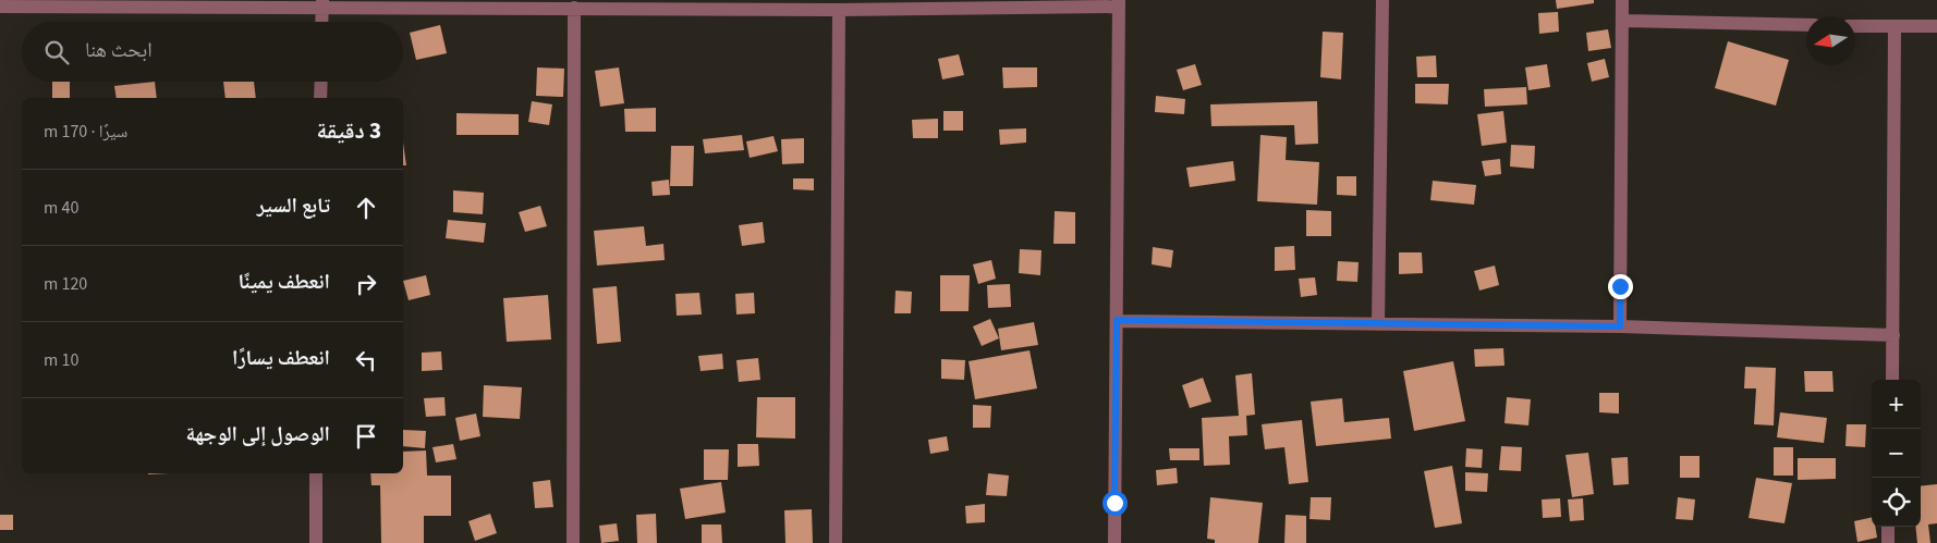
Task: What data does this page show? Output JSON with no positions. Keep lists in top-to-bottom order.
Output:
{
  "north": "left",
  "page": {
    "search": "ابحث هنا",
    "heading": ["3 دقيقة", "سيرًا · 170 m"],
    "list": [
      ["تابع السير", "40 m"],
      ["انعطف يمينًا", "120 m"],
      ["انعطف يسارًا", "10 m"],
      "الوصول إلى الوجهة"
    ],
    "map_buttons": ["+", "−"]
  }
}
